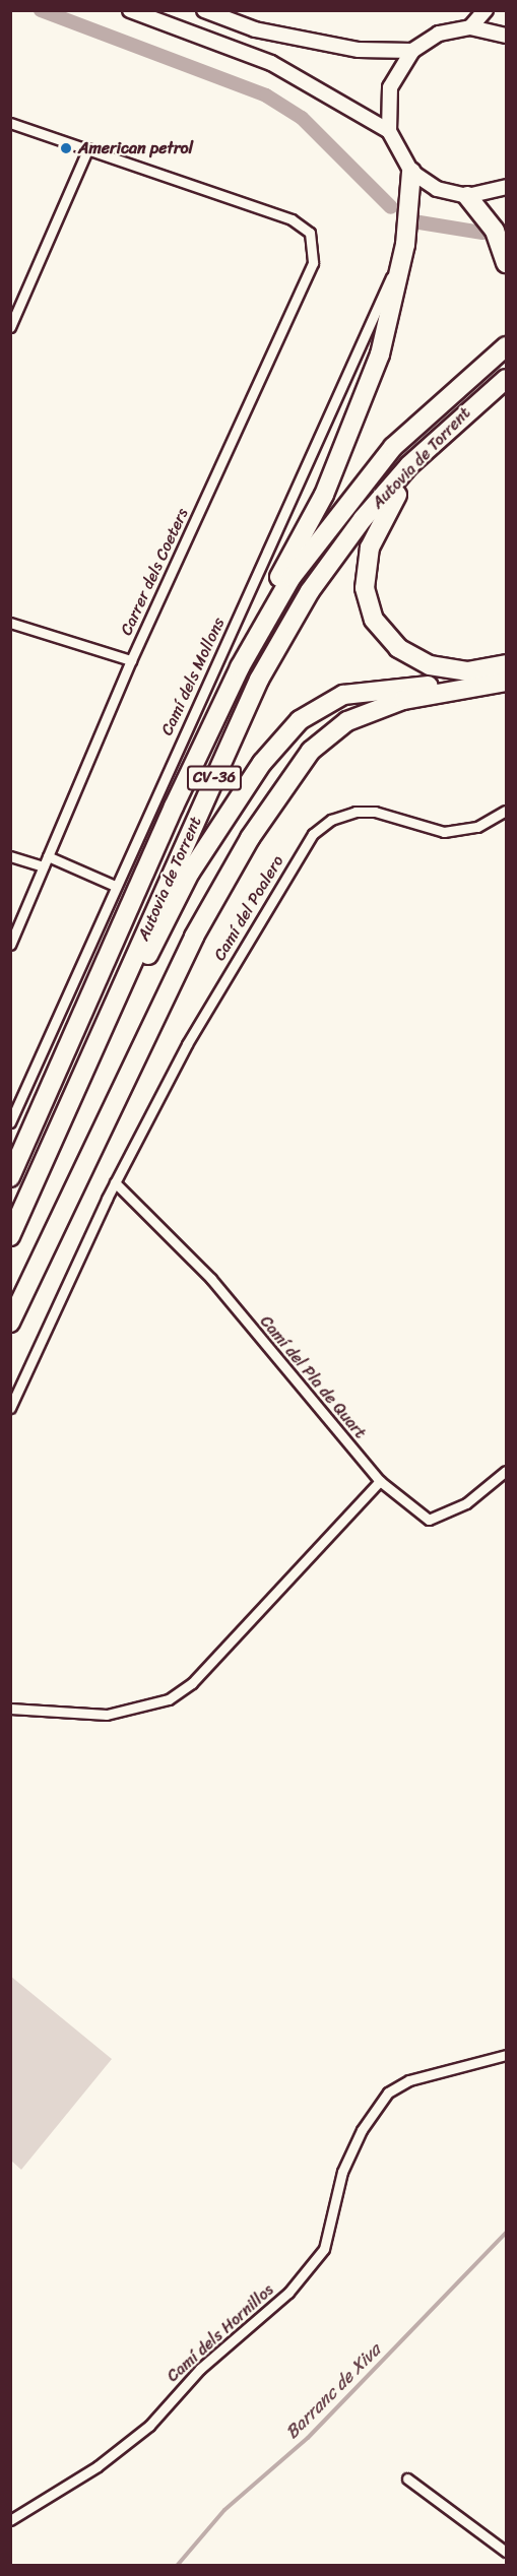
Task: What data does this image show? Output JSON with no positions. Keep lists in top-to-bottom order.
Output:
{
  "streets": {
    "highway": ["Autovia de Torrent", "CV-36"],
    "street": [
      "Carrer dels Coeters",
      "Camí dels Mollons",
      "Camí del Poalero",
      "Camí del Pla de Quart",
      "Camí dels Hornillos"
    ]
  },
  "crossings": [
    ["Camí del Poalero", "Camí del Pla de Quart"]
  ],
  "water": ["Barranc de Xiva"],
  "places": ["American petrol"]
}
